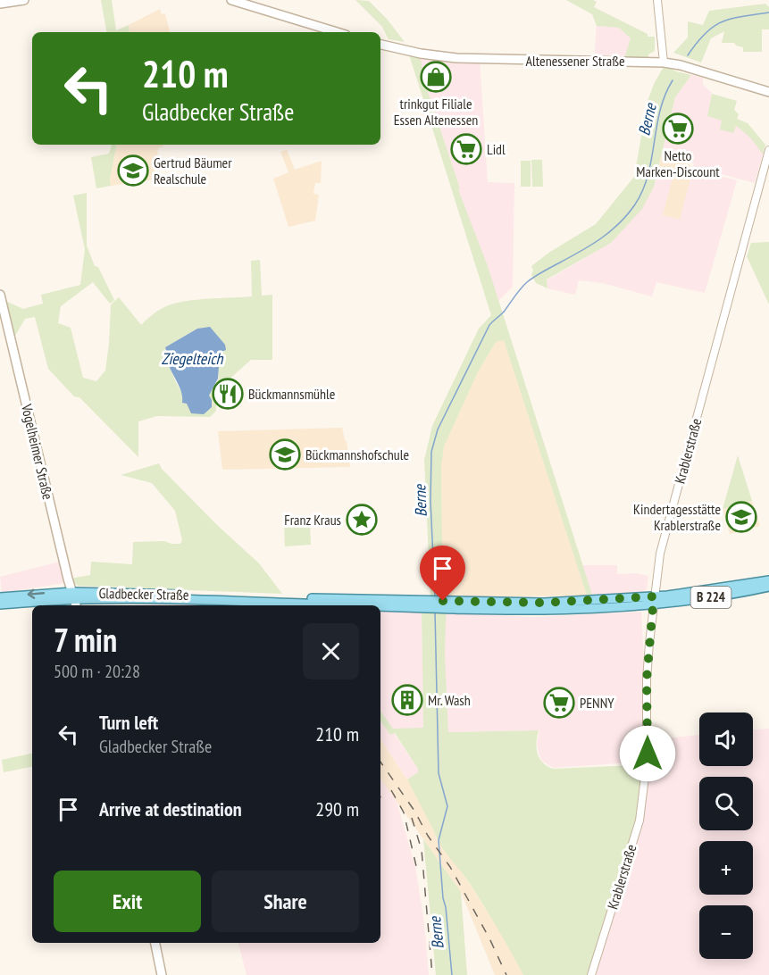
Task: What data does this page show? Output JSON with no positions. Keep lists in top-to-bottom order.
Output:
{
  "streets": {
    "main road": [
      "Altenessener Straße",
      "Vogelheimer Straße",
      "Gladbecker Straße",
      "B 224"
    ],
    "street": ["Krablerstraße"]
  },
  "crossings": [
    ["Krablerstraße", "Gladbecker Straße"],
    ["Vogelheimer Straße", "Gladbecker Straße"]
  ],
  "water": ["Berne", "Ziegelteich"],
  "places": {
    "shop": ["trinkgut Filiale Essen Altenessen"],
    "supermarket": ["Netto Marken-Discount", "Lidl", "PENNY"],
    "school or university": ["Gertrud Bäumer Realschule", "Bückmannshofschule", "Kindertagesstätte Krablerstraße"],
    "restaurant": ["Bückmannsmühle"],
    "place": ["Franz Kraus"],
    "building": ["Mr. Wash"]
  },
  "page": {
    "turn": ["210 m", "Gladbecker Straße"],
    "heading": ["7 min", "500 m · 20:28"],
    "list": [
      {
        "name": "Turn left",
        "note": "Gladbecker Straße",
        "value": "210 m"
      },
      {
        "name": "Arrive at destination",
        "value": "290 m"
      }
    ],
    "map_buttons": ["+", "−"],
    "buttons": ["Exit", "Share"]
  }
}
